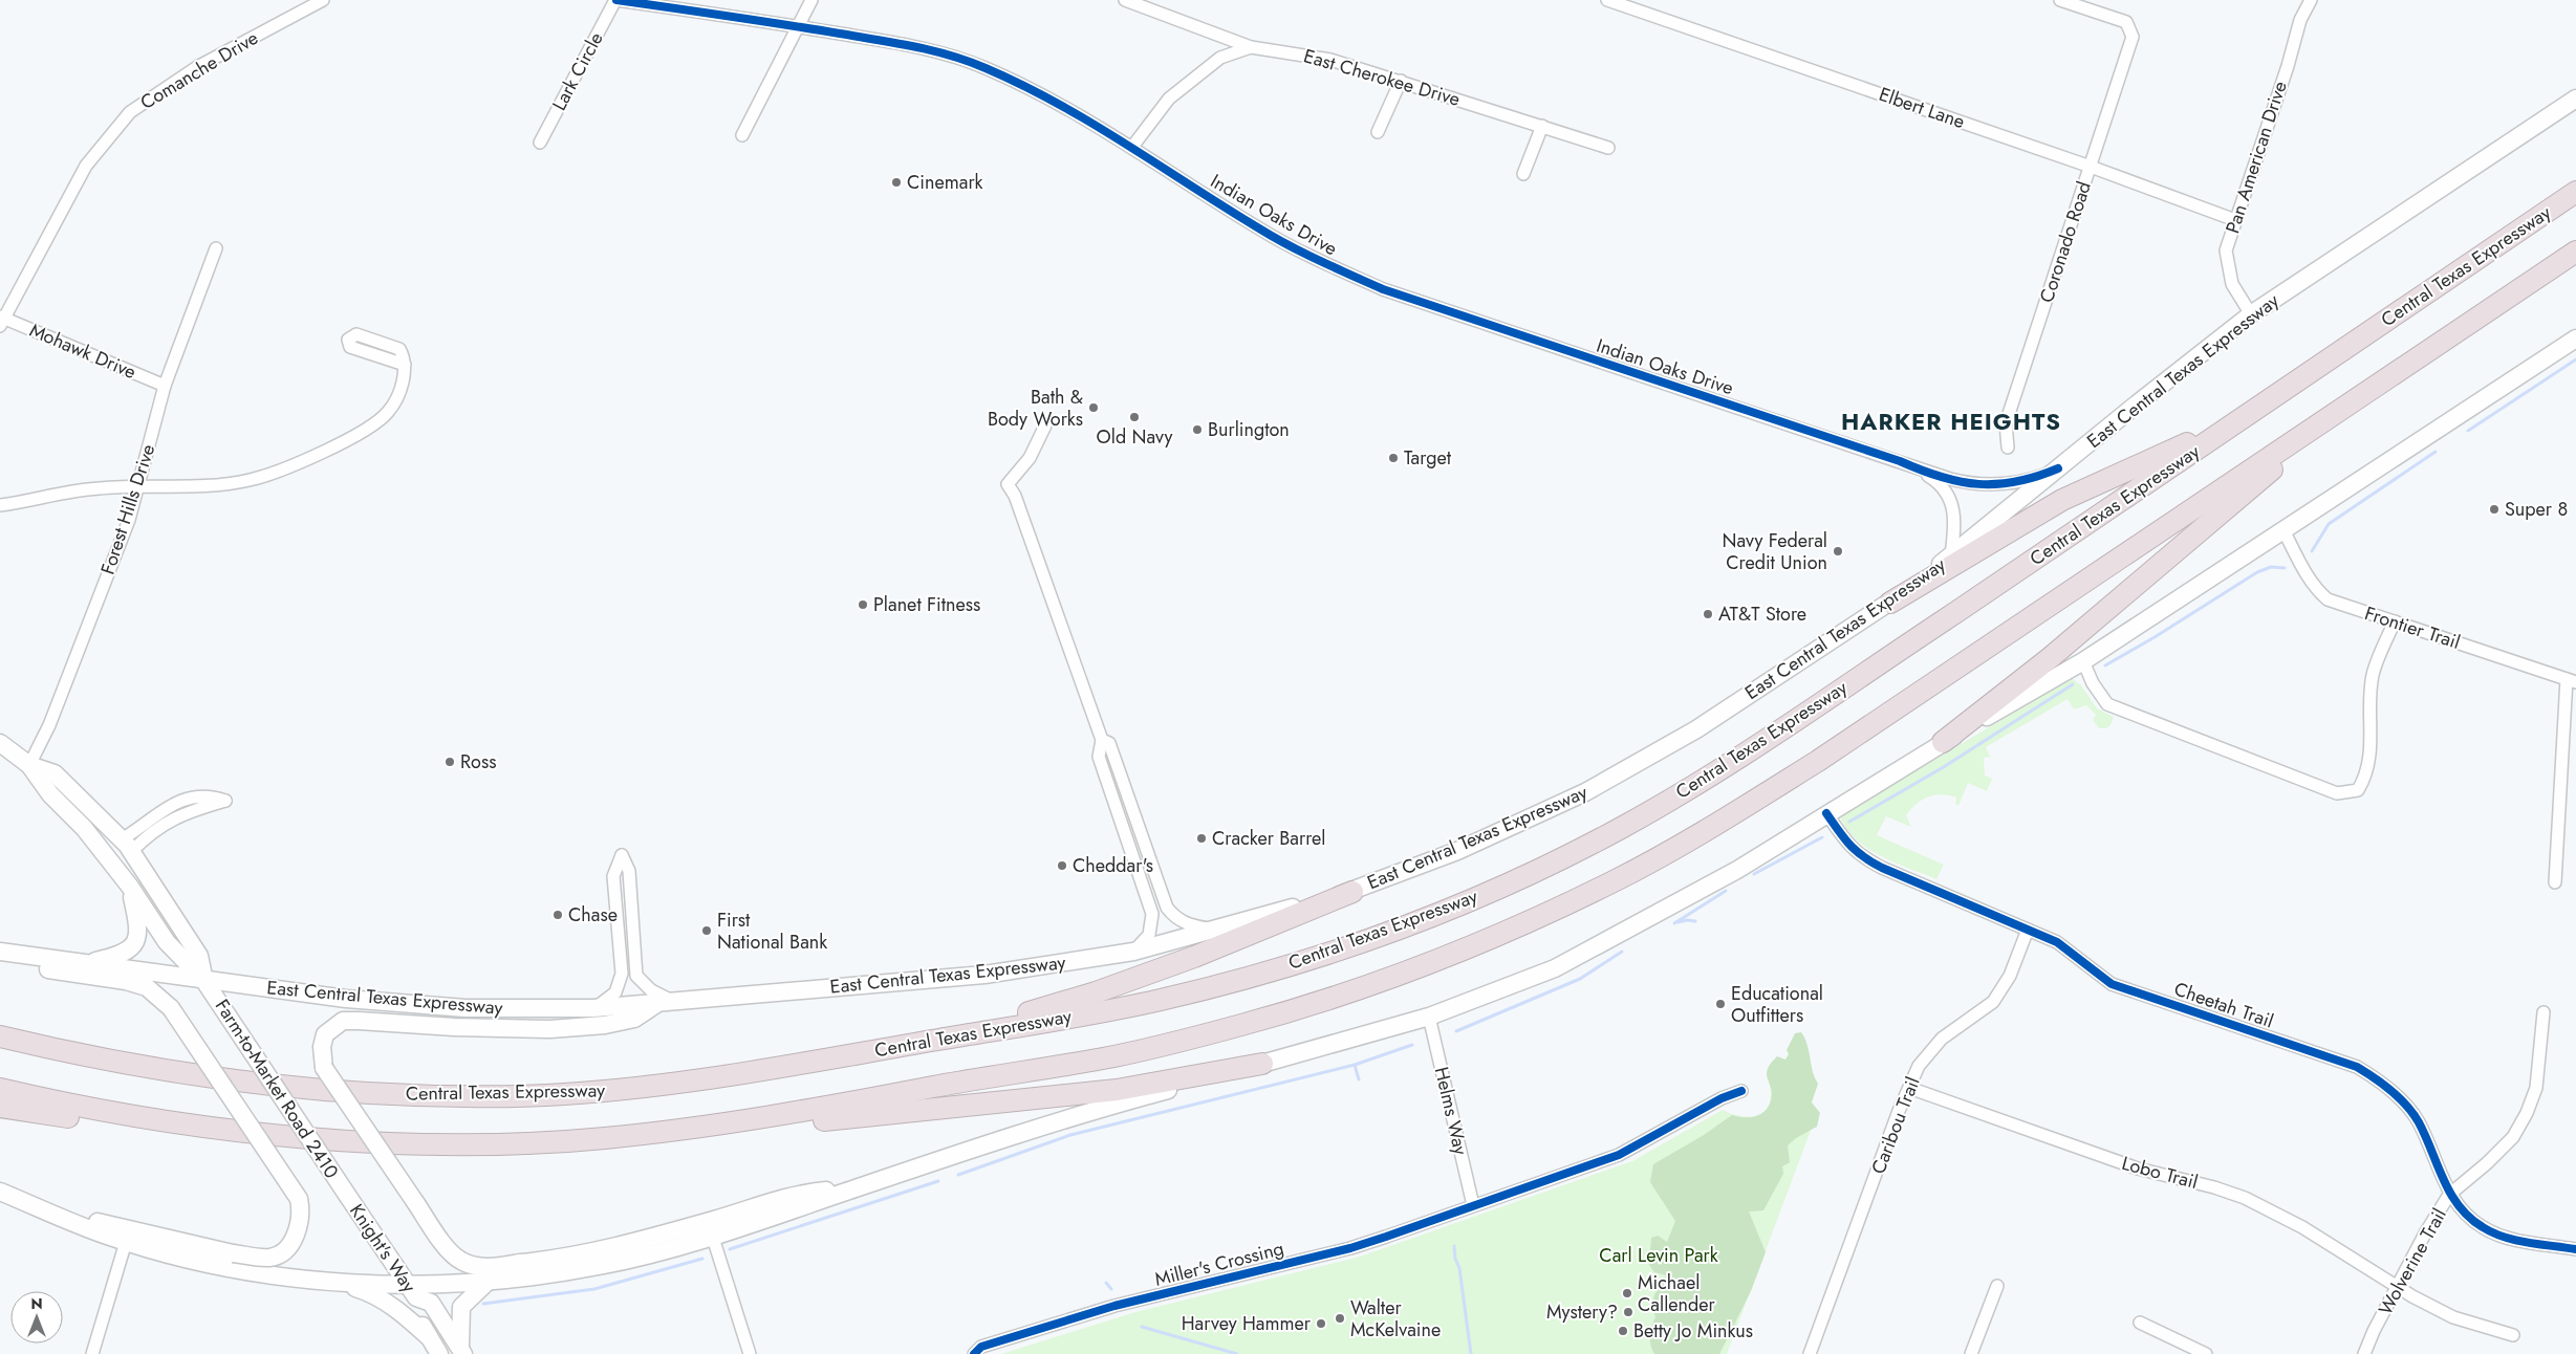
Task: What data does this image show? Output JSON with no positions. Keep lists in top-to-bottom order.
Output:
{
  "streets": {
    "highway": ["Central Texas Expressway"],
    "main road": ["East Central Texas Expressway", "Farm-to-Market Road 2410", "Knight's Way"],
    "street": [
      "Comanche Drive",
      "Lark Circle",
      "East Cherokee Drive",
      "Elbert Lane",
      "Pan American Drive",
      "Indian Oaks Drive",
      "Coronado Road",
      "Mohawk Drive",
      "Forest Hills Drive",
      "Frontier Trail",
      "Cheetah Trail",
      "Helms Way",
      "Caribou Trail",
      "Lobo Trail",
      "Wolverine Trail",
      "Miller's Crossing"
    ]
  },
  "crossings": [
    ["Comanche Drive", "Mohawk Drive"],
    ["Lark Circle", "Indian Oaks Drive"],
    ["Elbert Lane", "Pan American Drive"],
    ["Elbert Lane", "Coronado Road"],
    ["Pan American Drive", "East Central Texas Expressway"],
    ["Mohawk Drive", "Forest Hills Drive"],
    ["East Central Texas Expressway", "Farm-to-Market Road 2410"],
    ["Forest Hills Drive", "Farm-to-Market Road 2410"],
    ["Cheetah Trail", "Caribou Trail"],
    ["Cheetah Trail", "Wolverine Trail"],
    ["Farm-to-Market Road 2410", "Knight's Way"],
    ["Helms Way", "Miller's Crossing"],
    ["Caribou Trail", "Lobo Trail"],
    ["Lobo Trail", "Wolverine Trail"]
  ],
  "districts": ["HARKER HEIGHTS"],
  "parks": ["Carl Levin Park"],
  "places": [
    "Cinemark",
    "Bath & Body Works",
    "Old Navy",
    "Burlington",
    "Target",
    "Super 8",
    "Navy Federal Credit Union",
    "Planet Fitness",
    "AT&T Store",
    "Ross",
    "Cracker Barrel",
    "Cheddar's",
    "Chase",
    "First National Bank",
    "Educational Outfitters",
    "Michael Callender",
    "Mystery?",
    "Walter McKelvaine",
    "Harvey Hammer",
    "Betty Jo Minkus"
  ],
  "north": "top"
}
